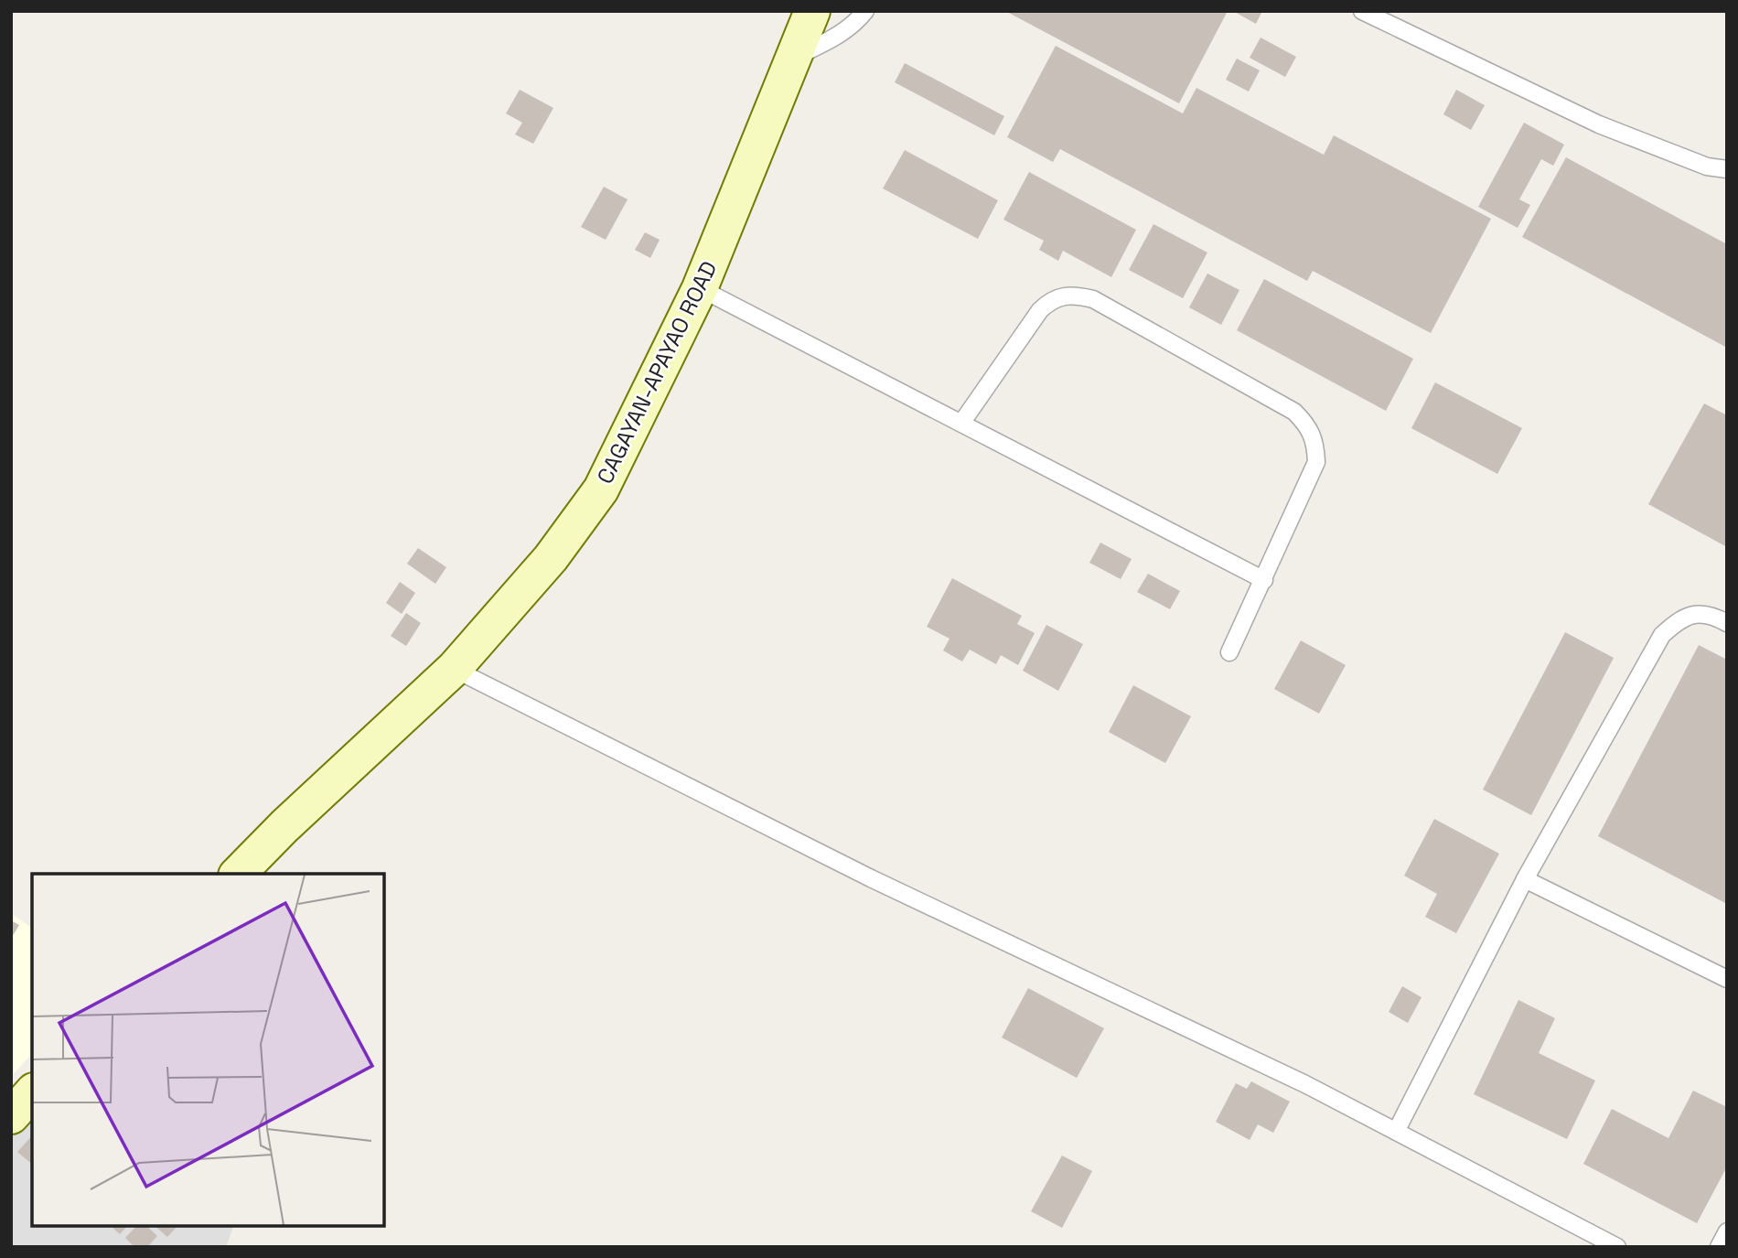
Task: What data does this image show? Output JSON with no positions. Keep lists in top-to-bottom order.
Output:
{
  "streets": {
    "main road": ["CAGAYAN-APAYAO ROAD"]
  }
}
